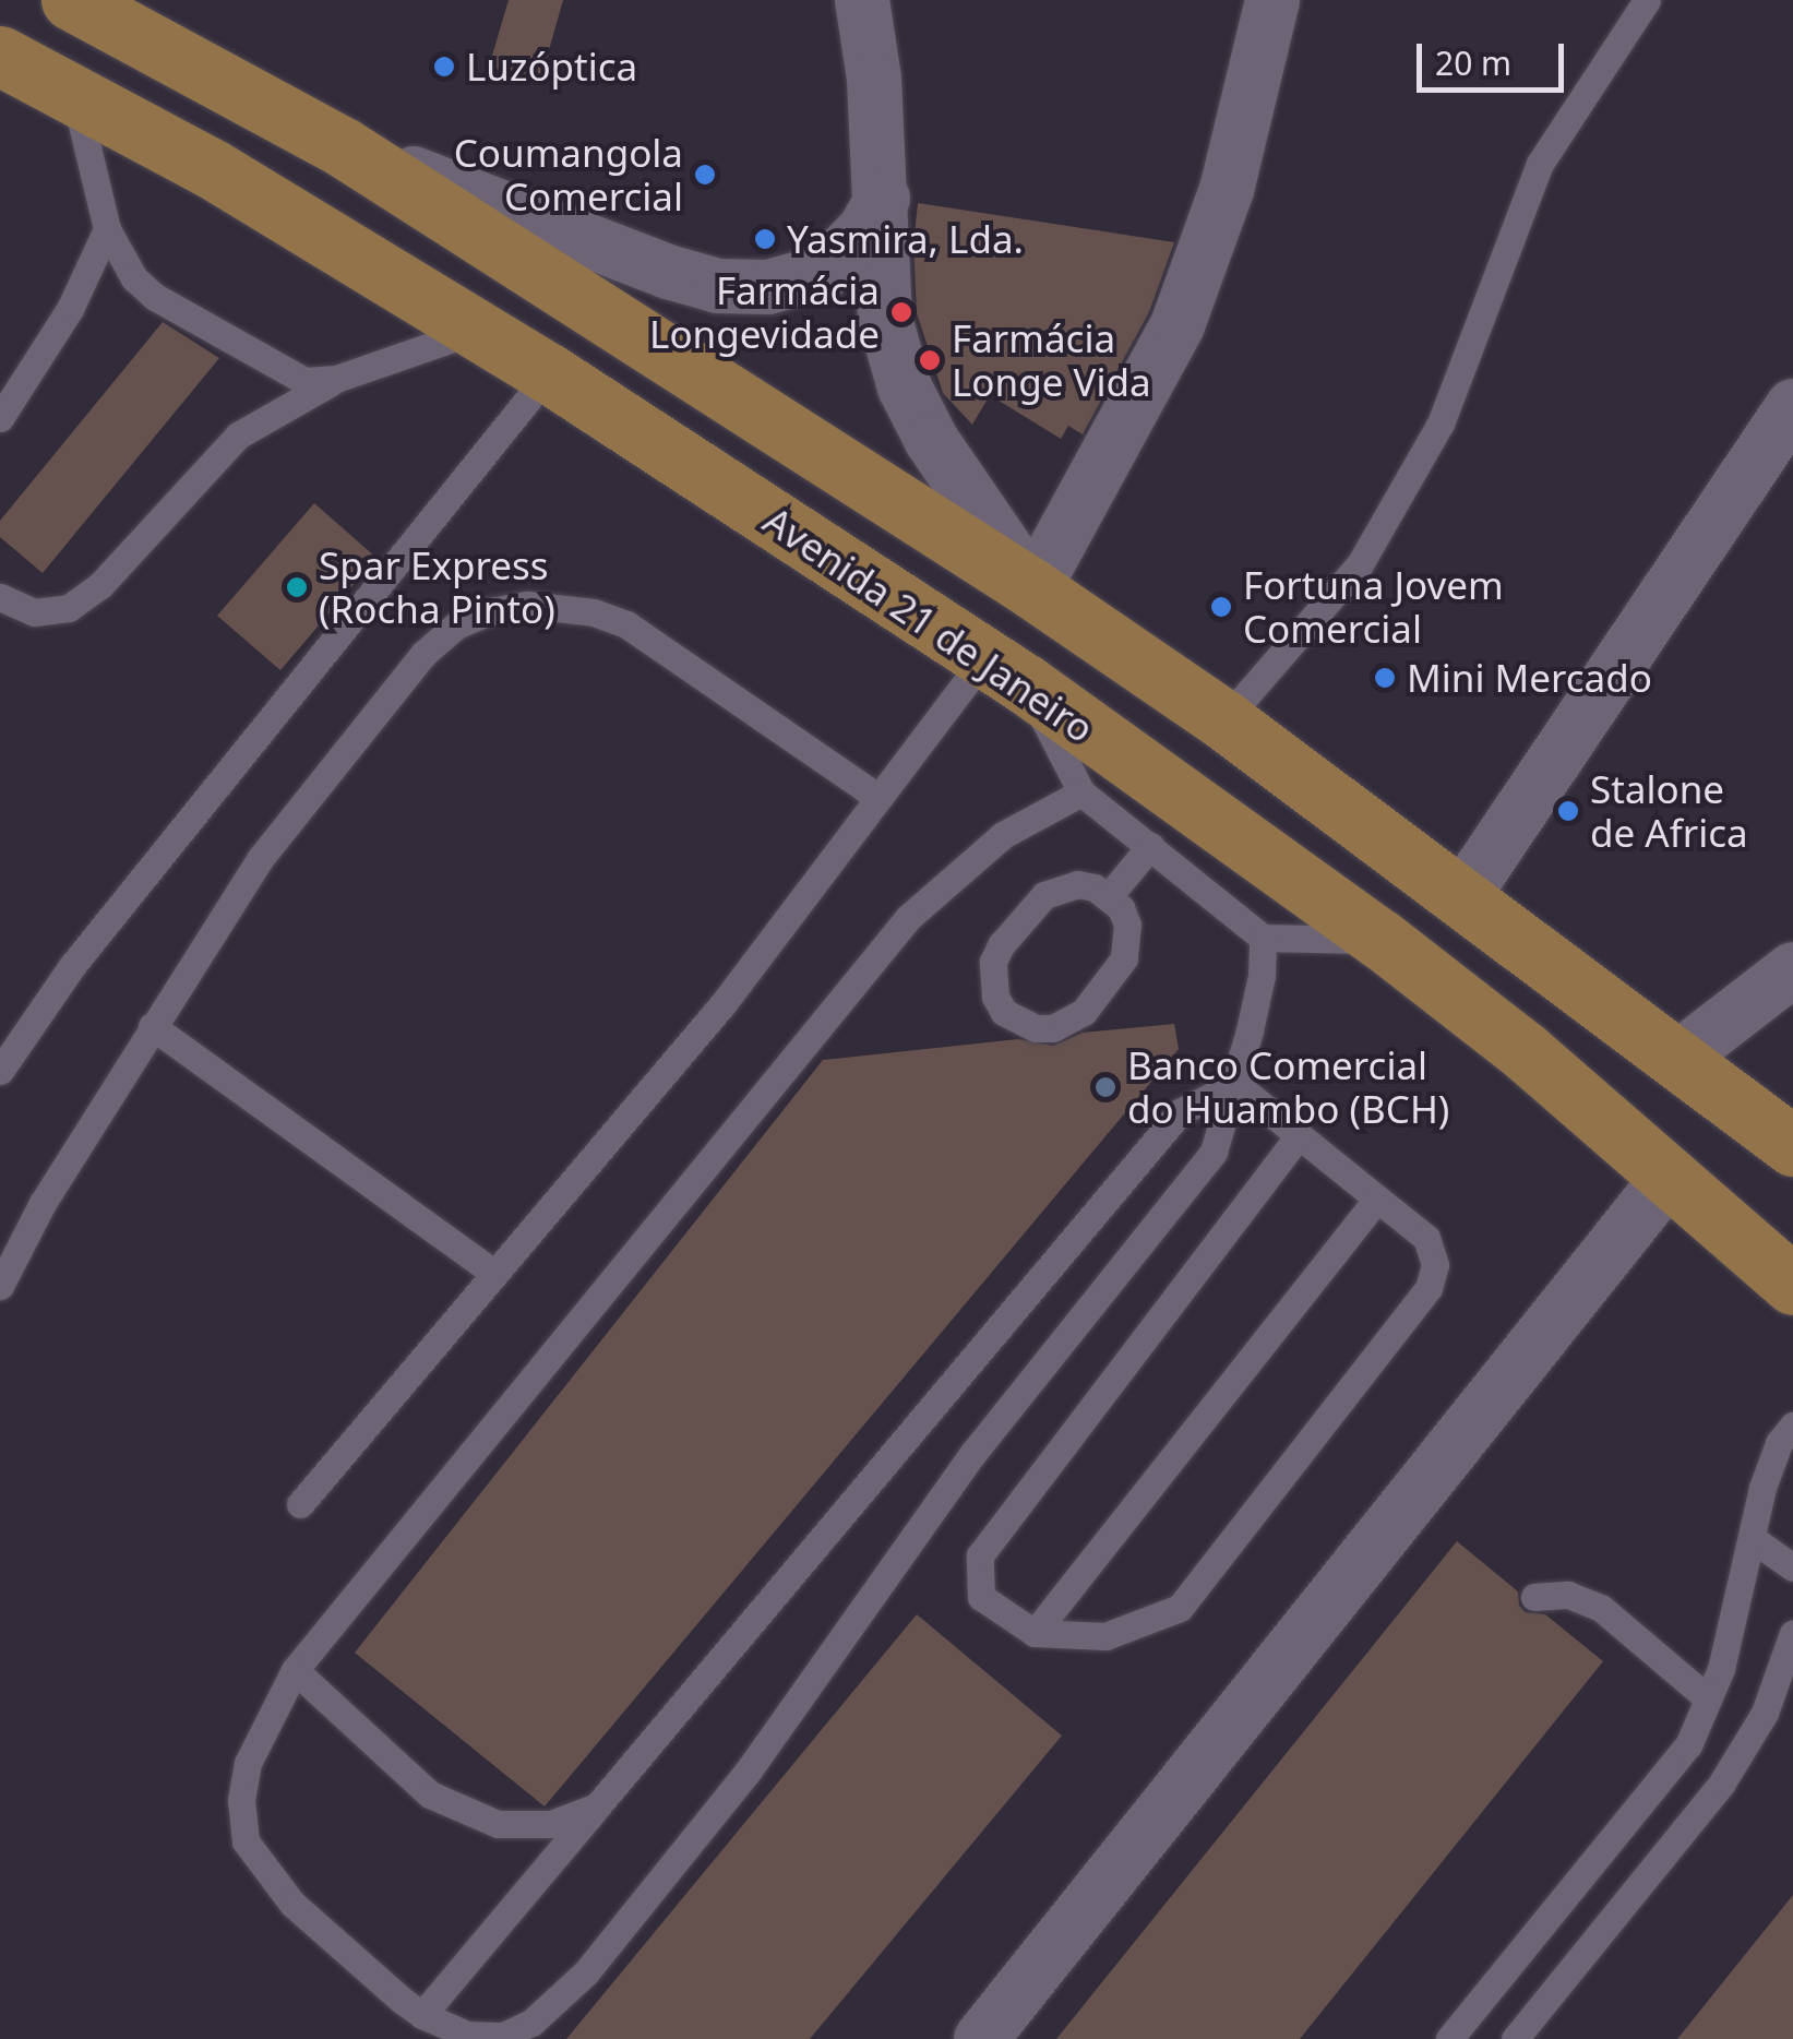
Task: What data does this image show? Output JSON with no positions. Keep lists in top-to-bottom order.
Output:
{
  "streets": {
    "main road": ["Avenida 21 de Janeiro"]
  },
  "places": [
    "Luzóptica",
    "Coumangola Comercial",
    "Yasmira, Lda.",
    "Farmácia Longevidade",
    "Farmácia Longe Vida",
    "Spar Express (Rocha Pinto)",
    "Fortuna Jovem Comercial",
    "Mini Mercado",
    "Stalone de Africa",
    "Banco Comercial do Huambo (BCH)"
  ],
  "scale_bar": "20 m"
}
